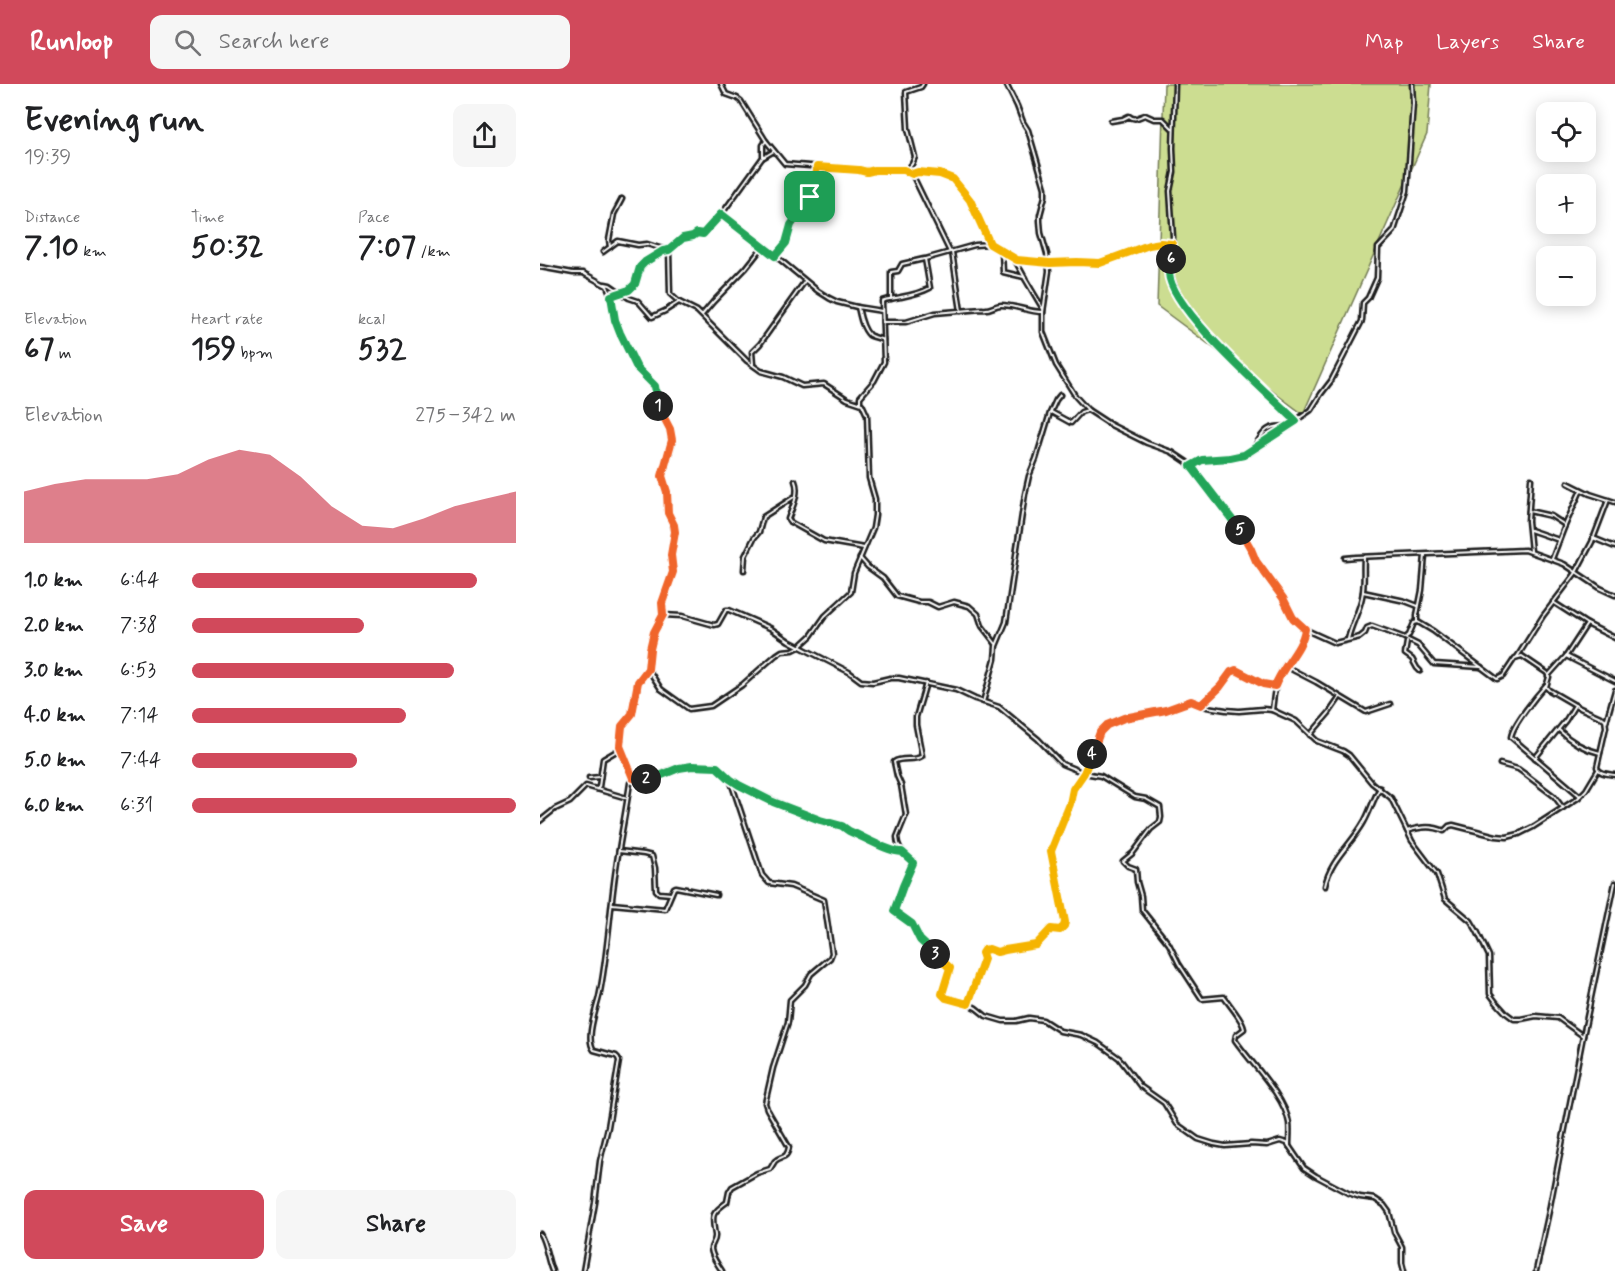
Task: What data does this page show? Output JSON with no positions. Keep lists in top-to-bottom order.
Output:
{
  "page": {
    "header": "Runloop",
    "search": "Search here",
    "nav": ["Map", "Layers", "Share"],
    "heading": ["Evening run", "19:39"],
    "map_buttons": ["+", "−"],
    "stats": [
      ["Distance", "7.10 km"],
      ["Time", "50:32"],
      ["Pace", "7:07 /km"],
      ["Elevation", "67 m"],
      ["Heart rate", "159 bpm"],
      ["kcal", "532"]
    ],
    "pins": [
      "6",
      "1",
      "5",
      "4",
      "2",
      "3"
    ],
    "chart": ["Elevation", "275–342 m"],
    "list": [
      {
        "name": "1.0 km",
        "note": "6:44"
      },
      {
        "name": "2.0 km",
        "note": "7:38"
      },
      {
        "name": "3.0 km",
        "note": "6:53"
      },
      {
        "name": "4.0 km",
        "note": "7:14"
      },
      {
        "name": "5.0 km",
        "note": "7:44"
      },
      {
        "name": "6.0 km",
        "note": "6:31"
      }
    ],
    "buttons": ["Save", "Share"]
  }
}
